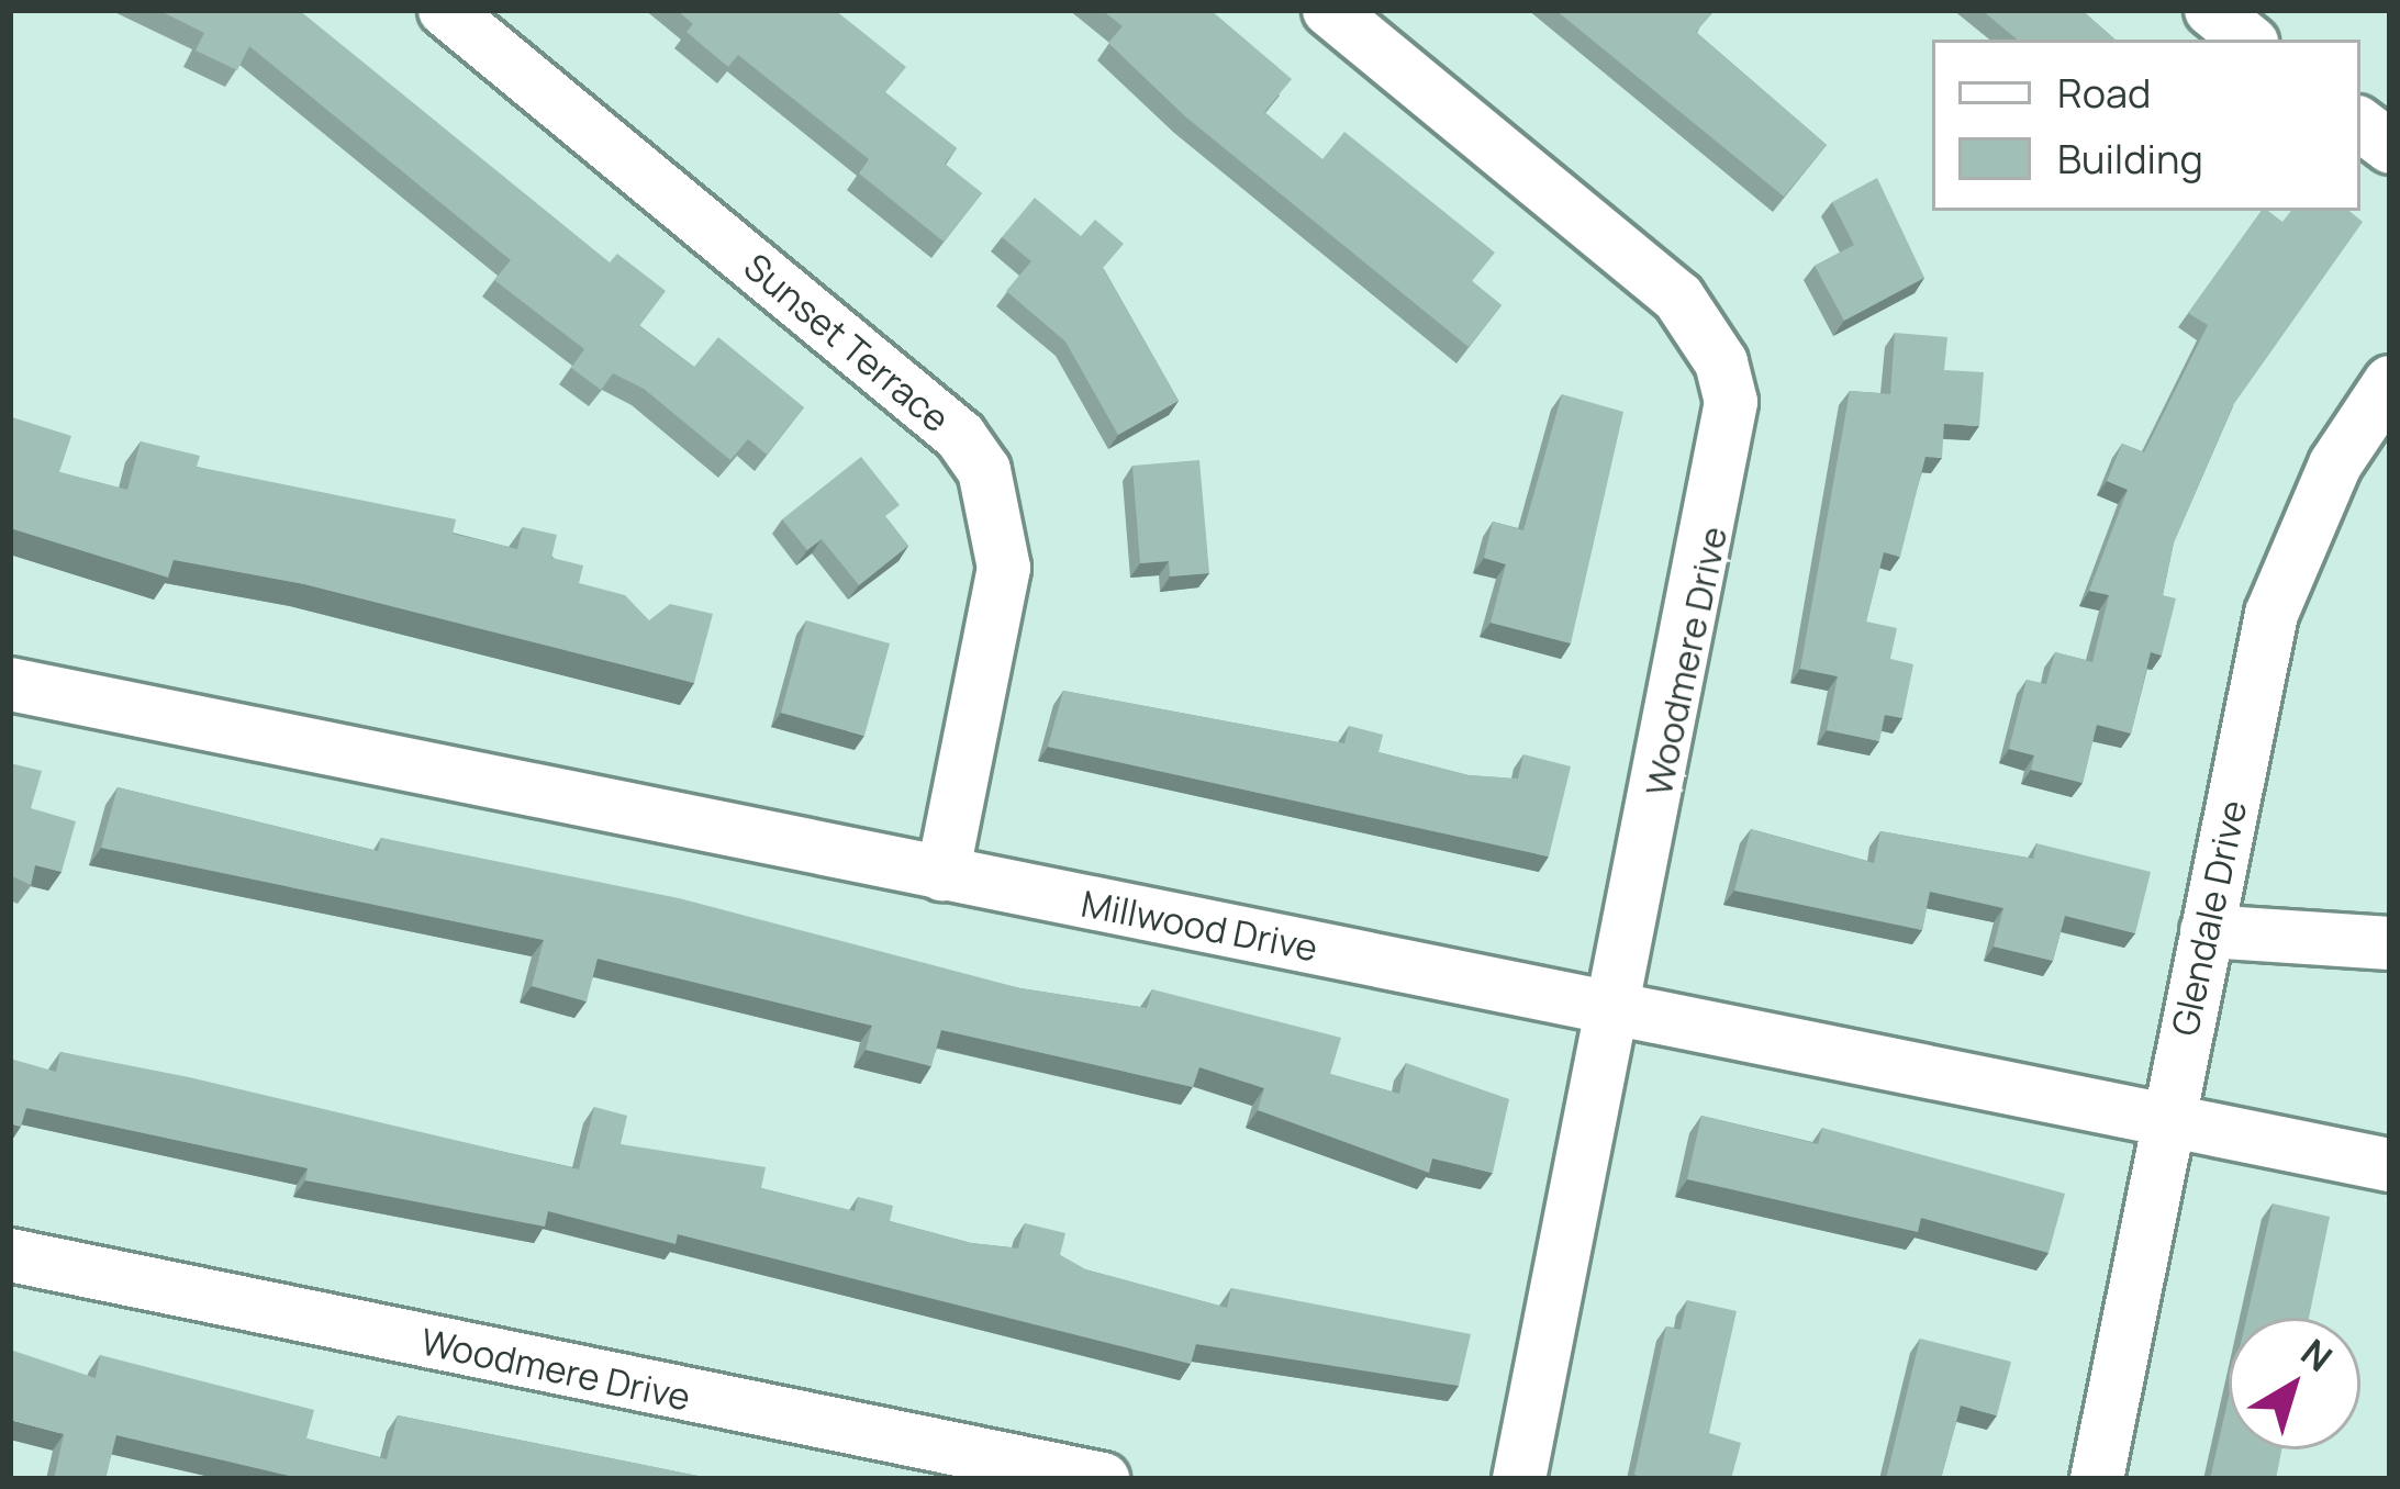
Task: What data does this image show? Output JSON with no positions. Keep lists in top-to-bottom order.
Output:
{
  "streets": {
    "street": [
      "Sunset Terrace",
      "Woodmere Drive",
      "Glendale Drive",
      "Millwood Drive"
    ]
  },
  "crossings": [
    ["Sunset Terrace", "Millwood Drive"],
    ["Woodmere Drive", "Millwood Drive"],
    ["Glendale Drive", "Millwood Drive"]
  ],
  "legend": ["Road", "Building"],
  "north": "top right"
}
